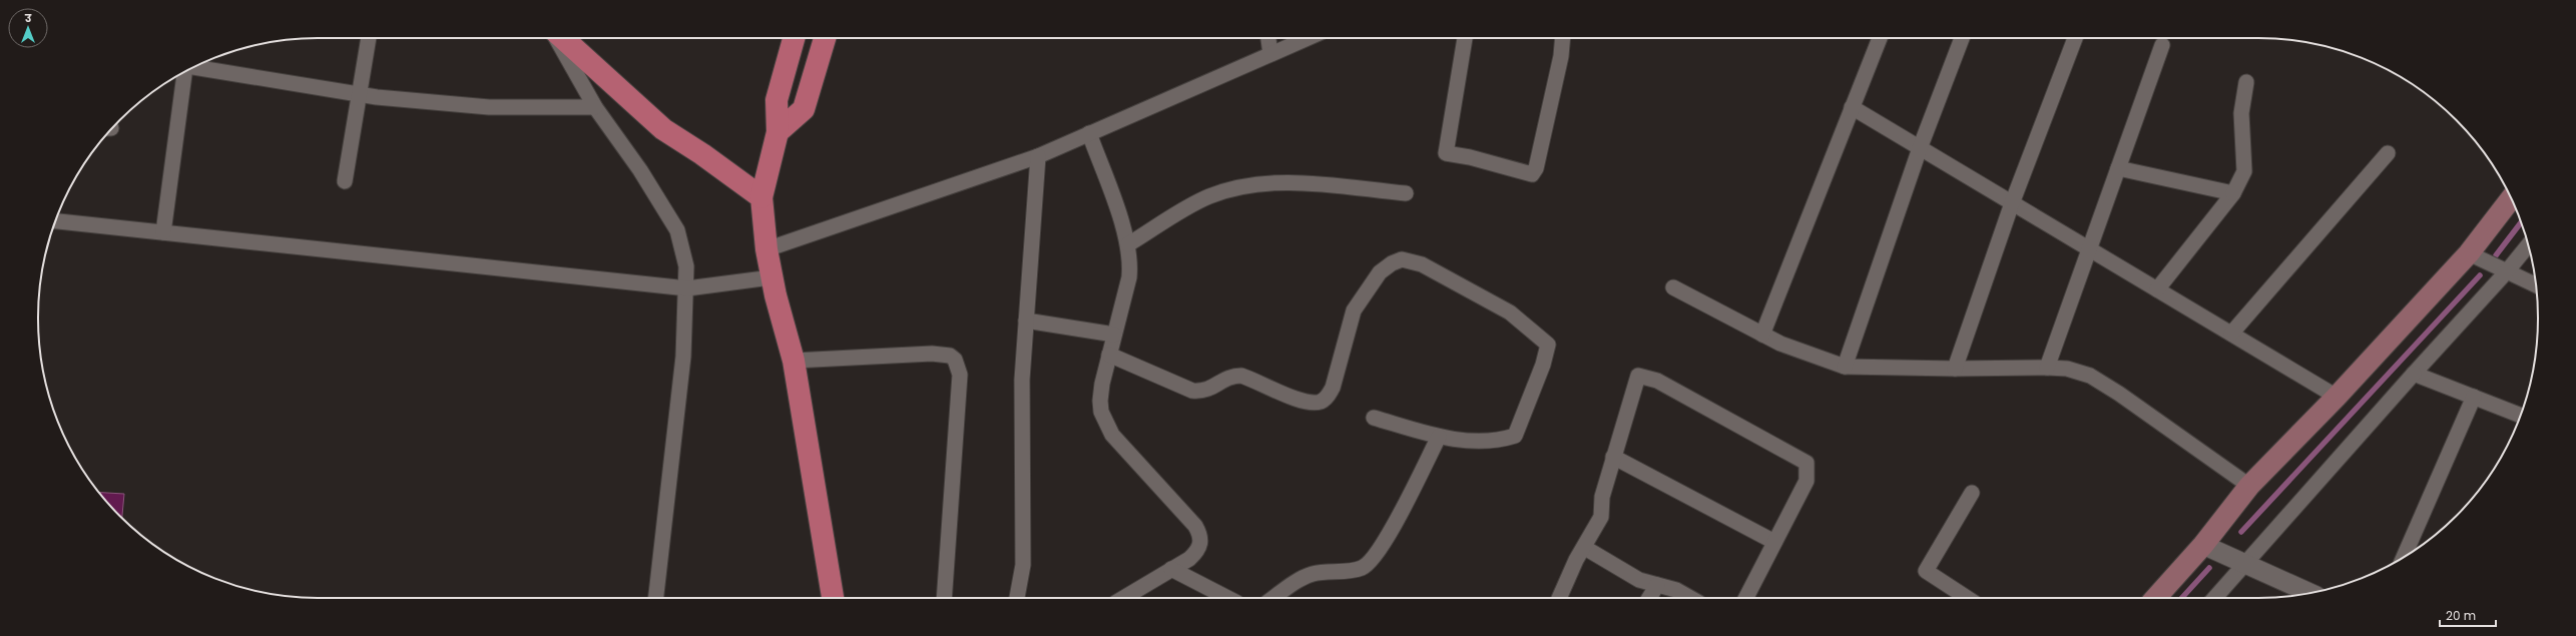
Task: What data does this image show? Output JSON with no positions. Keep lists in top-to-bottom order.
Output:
{
  "scale_bar": "20 m",
  "north": "top"
}
